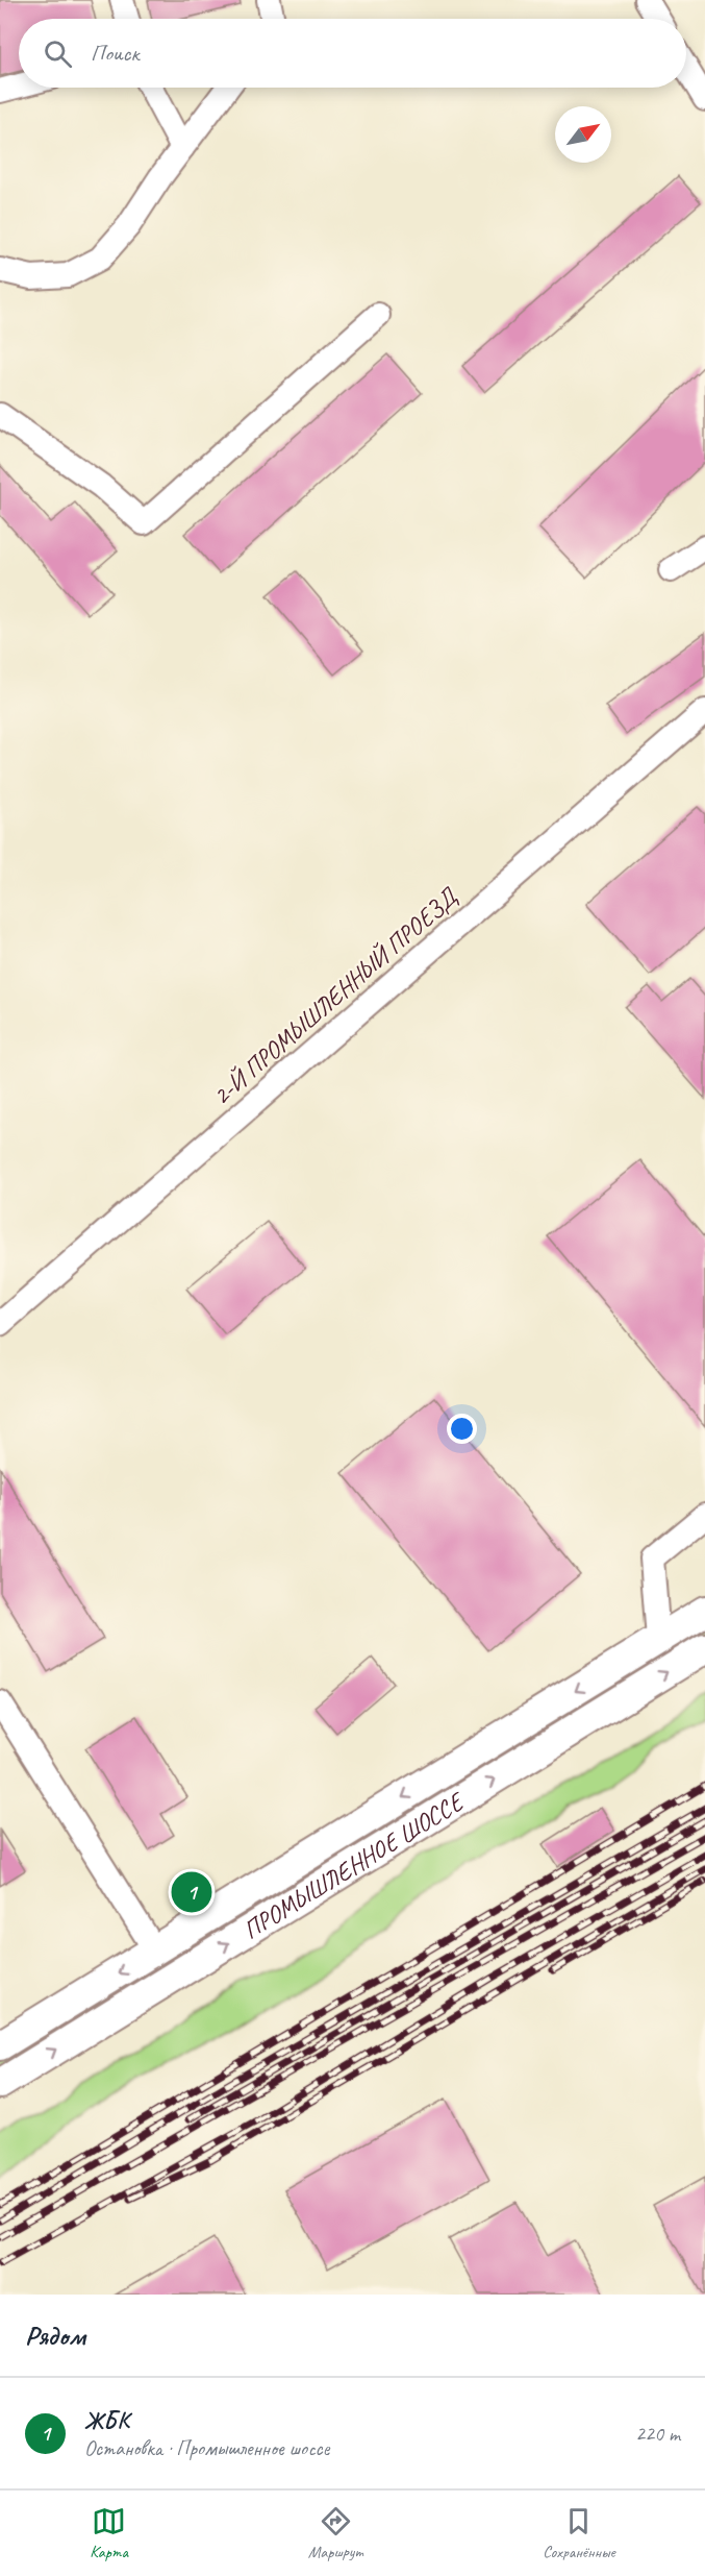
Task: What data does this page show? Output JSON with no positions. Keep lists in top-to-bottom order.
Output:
{
  "streets": {
    "main road": ["ПРОМЫШЛЕННОЕ ШОССЕ"],
    "lane": ["2-Й ПРОМЫШЛЕННЫЙ ПРОЕЗД"]
  },
  "north": "top right",
  "page": {
    "search": "Поиск",
    "pins": "1",
    "heading": "Рядом",
    "list": [
      {
        "mark": "1",
        "name": "ЖБК",
        "note": "Остановка · Промышленное шоссе",
        "value": "220 m"
      }
    ],
    "nav": ["Карта", "Маршрут", "Сохранённые"]
  }
}
